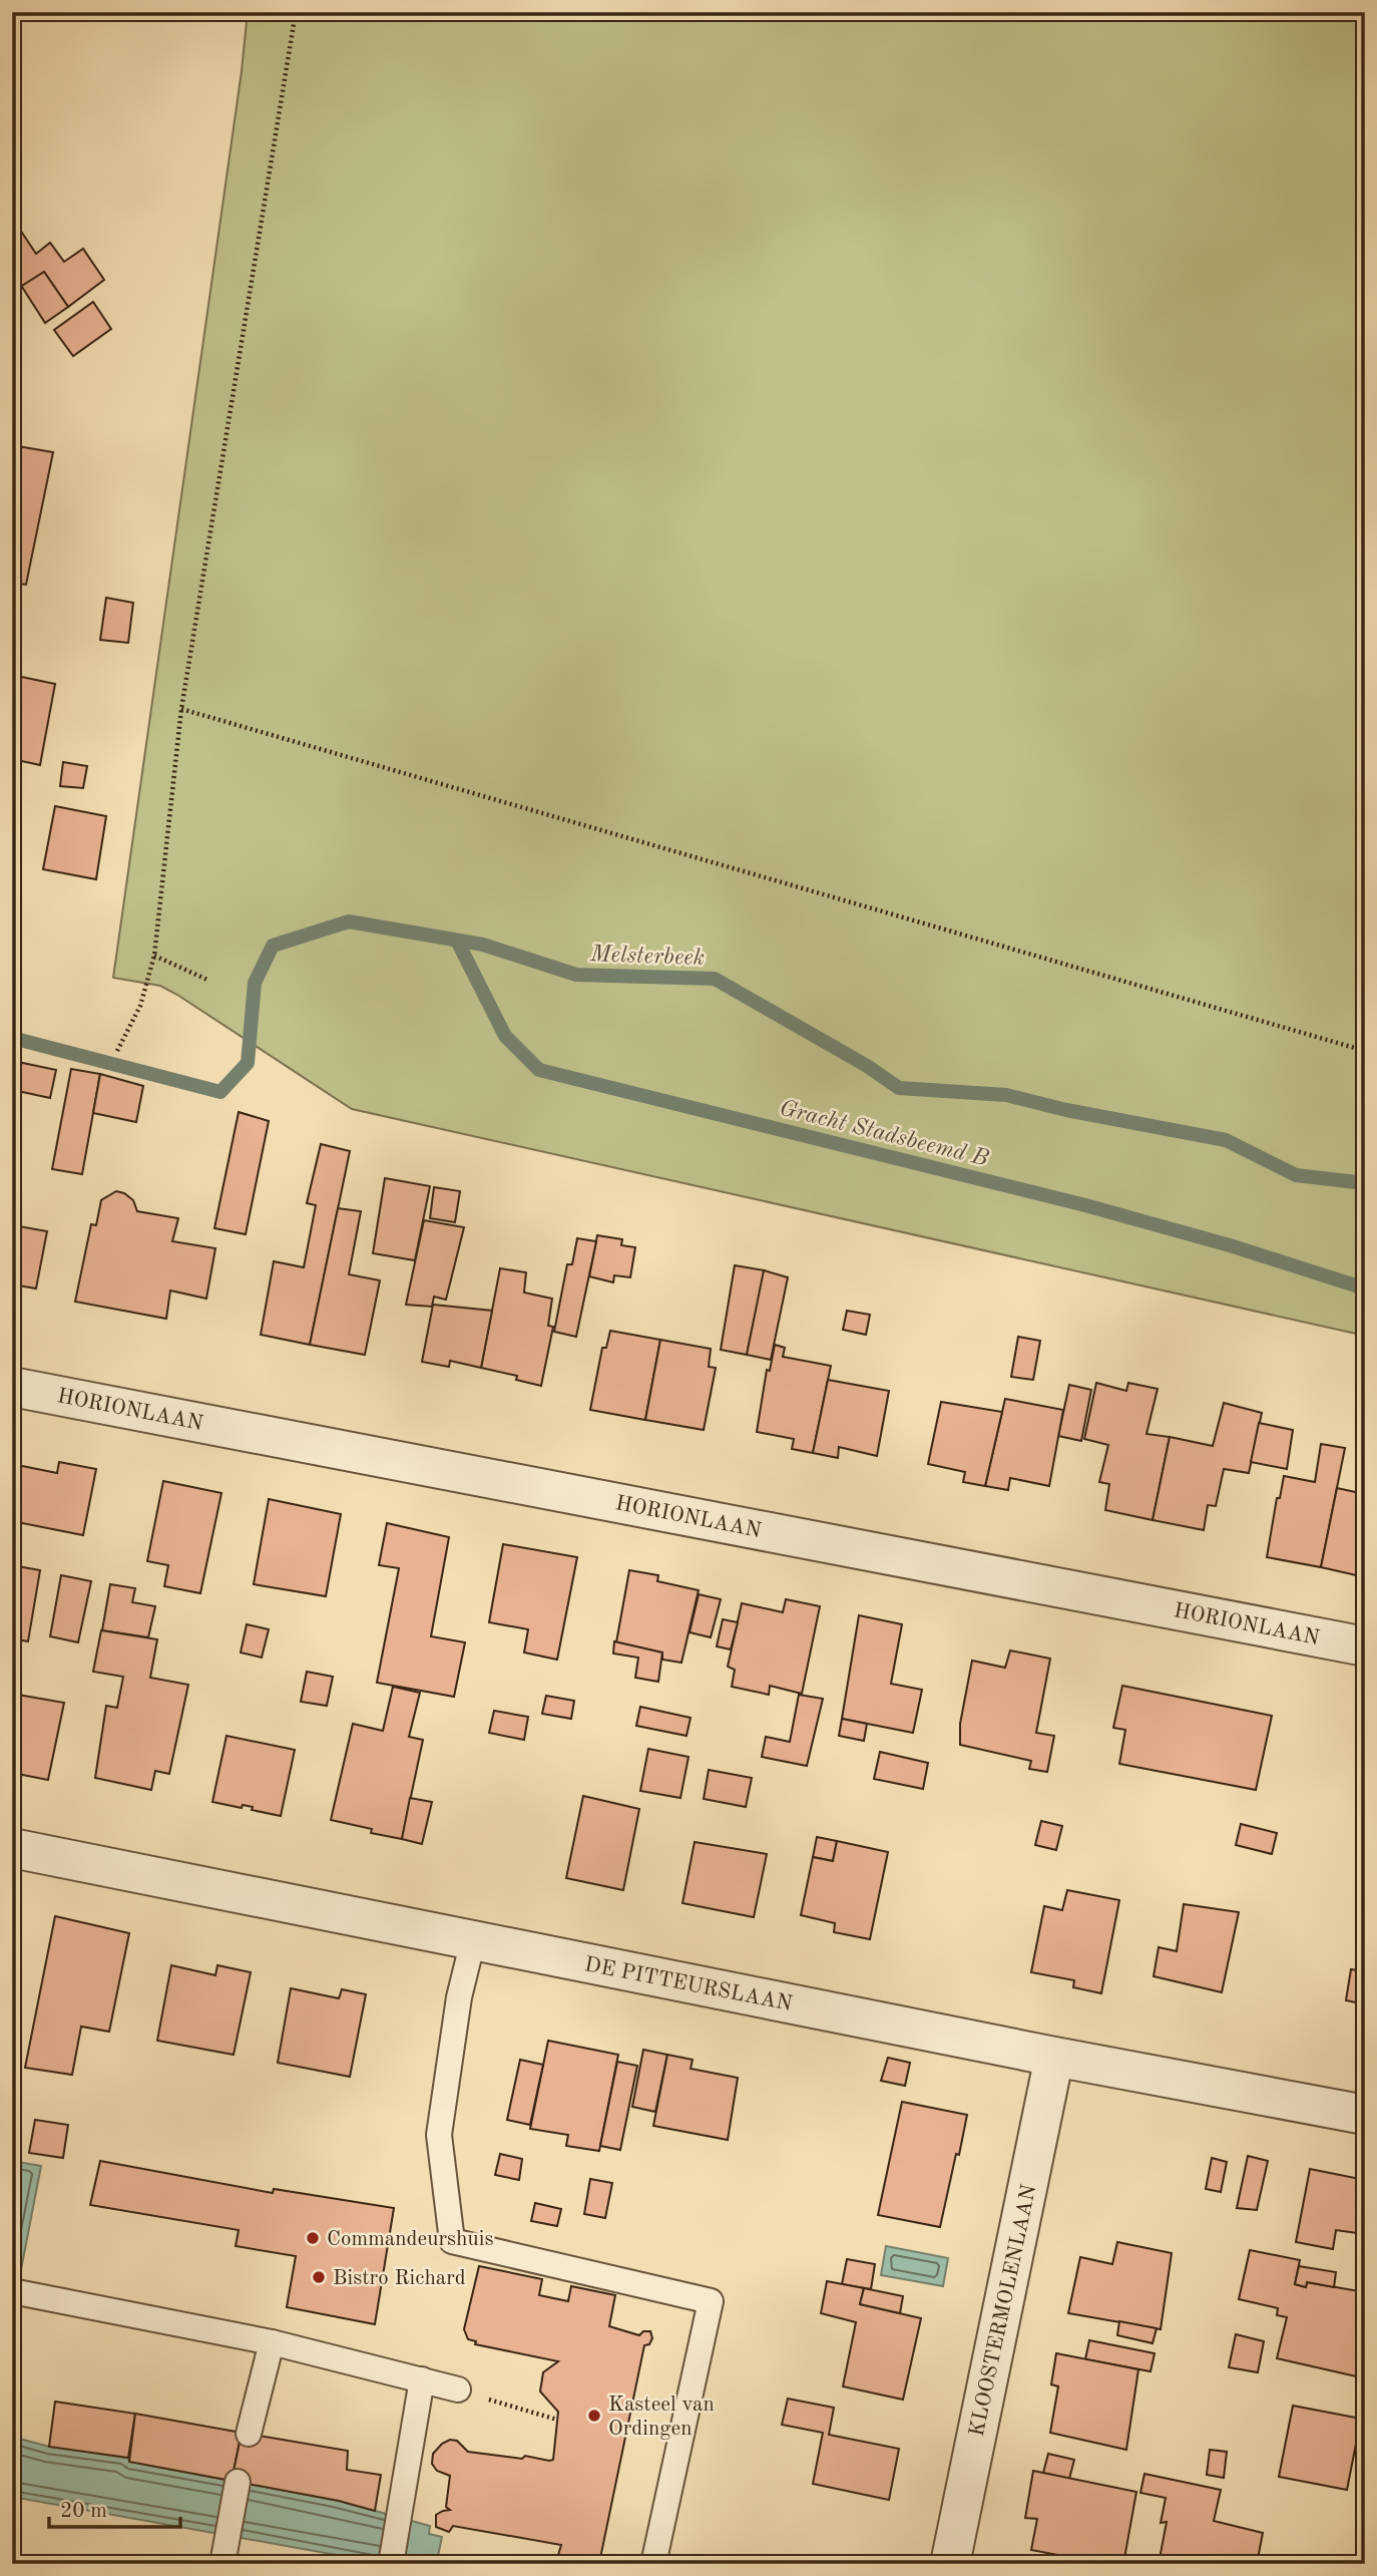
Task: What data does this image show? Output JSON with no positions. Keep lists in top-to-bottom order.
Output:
{
  "streets": {
    "street": ["HORIONLAAN", "DE PITTEURSLAAN", "KLOOSTERMOLENLAAN"]
  },
  "crossings": [
    ["DE PITTEURSLAAN", "KLOOSTERMOLENLAAN"]
  ],
  "water": ["Melsterbeek", "Gracht Stadsbeemd B"],
  "places": ["Commandeurshuis", "Bistro Richard", "Kasteel van Ordingen"],
  "scale_bar": "20 m"
}
